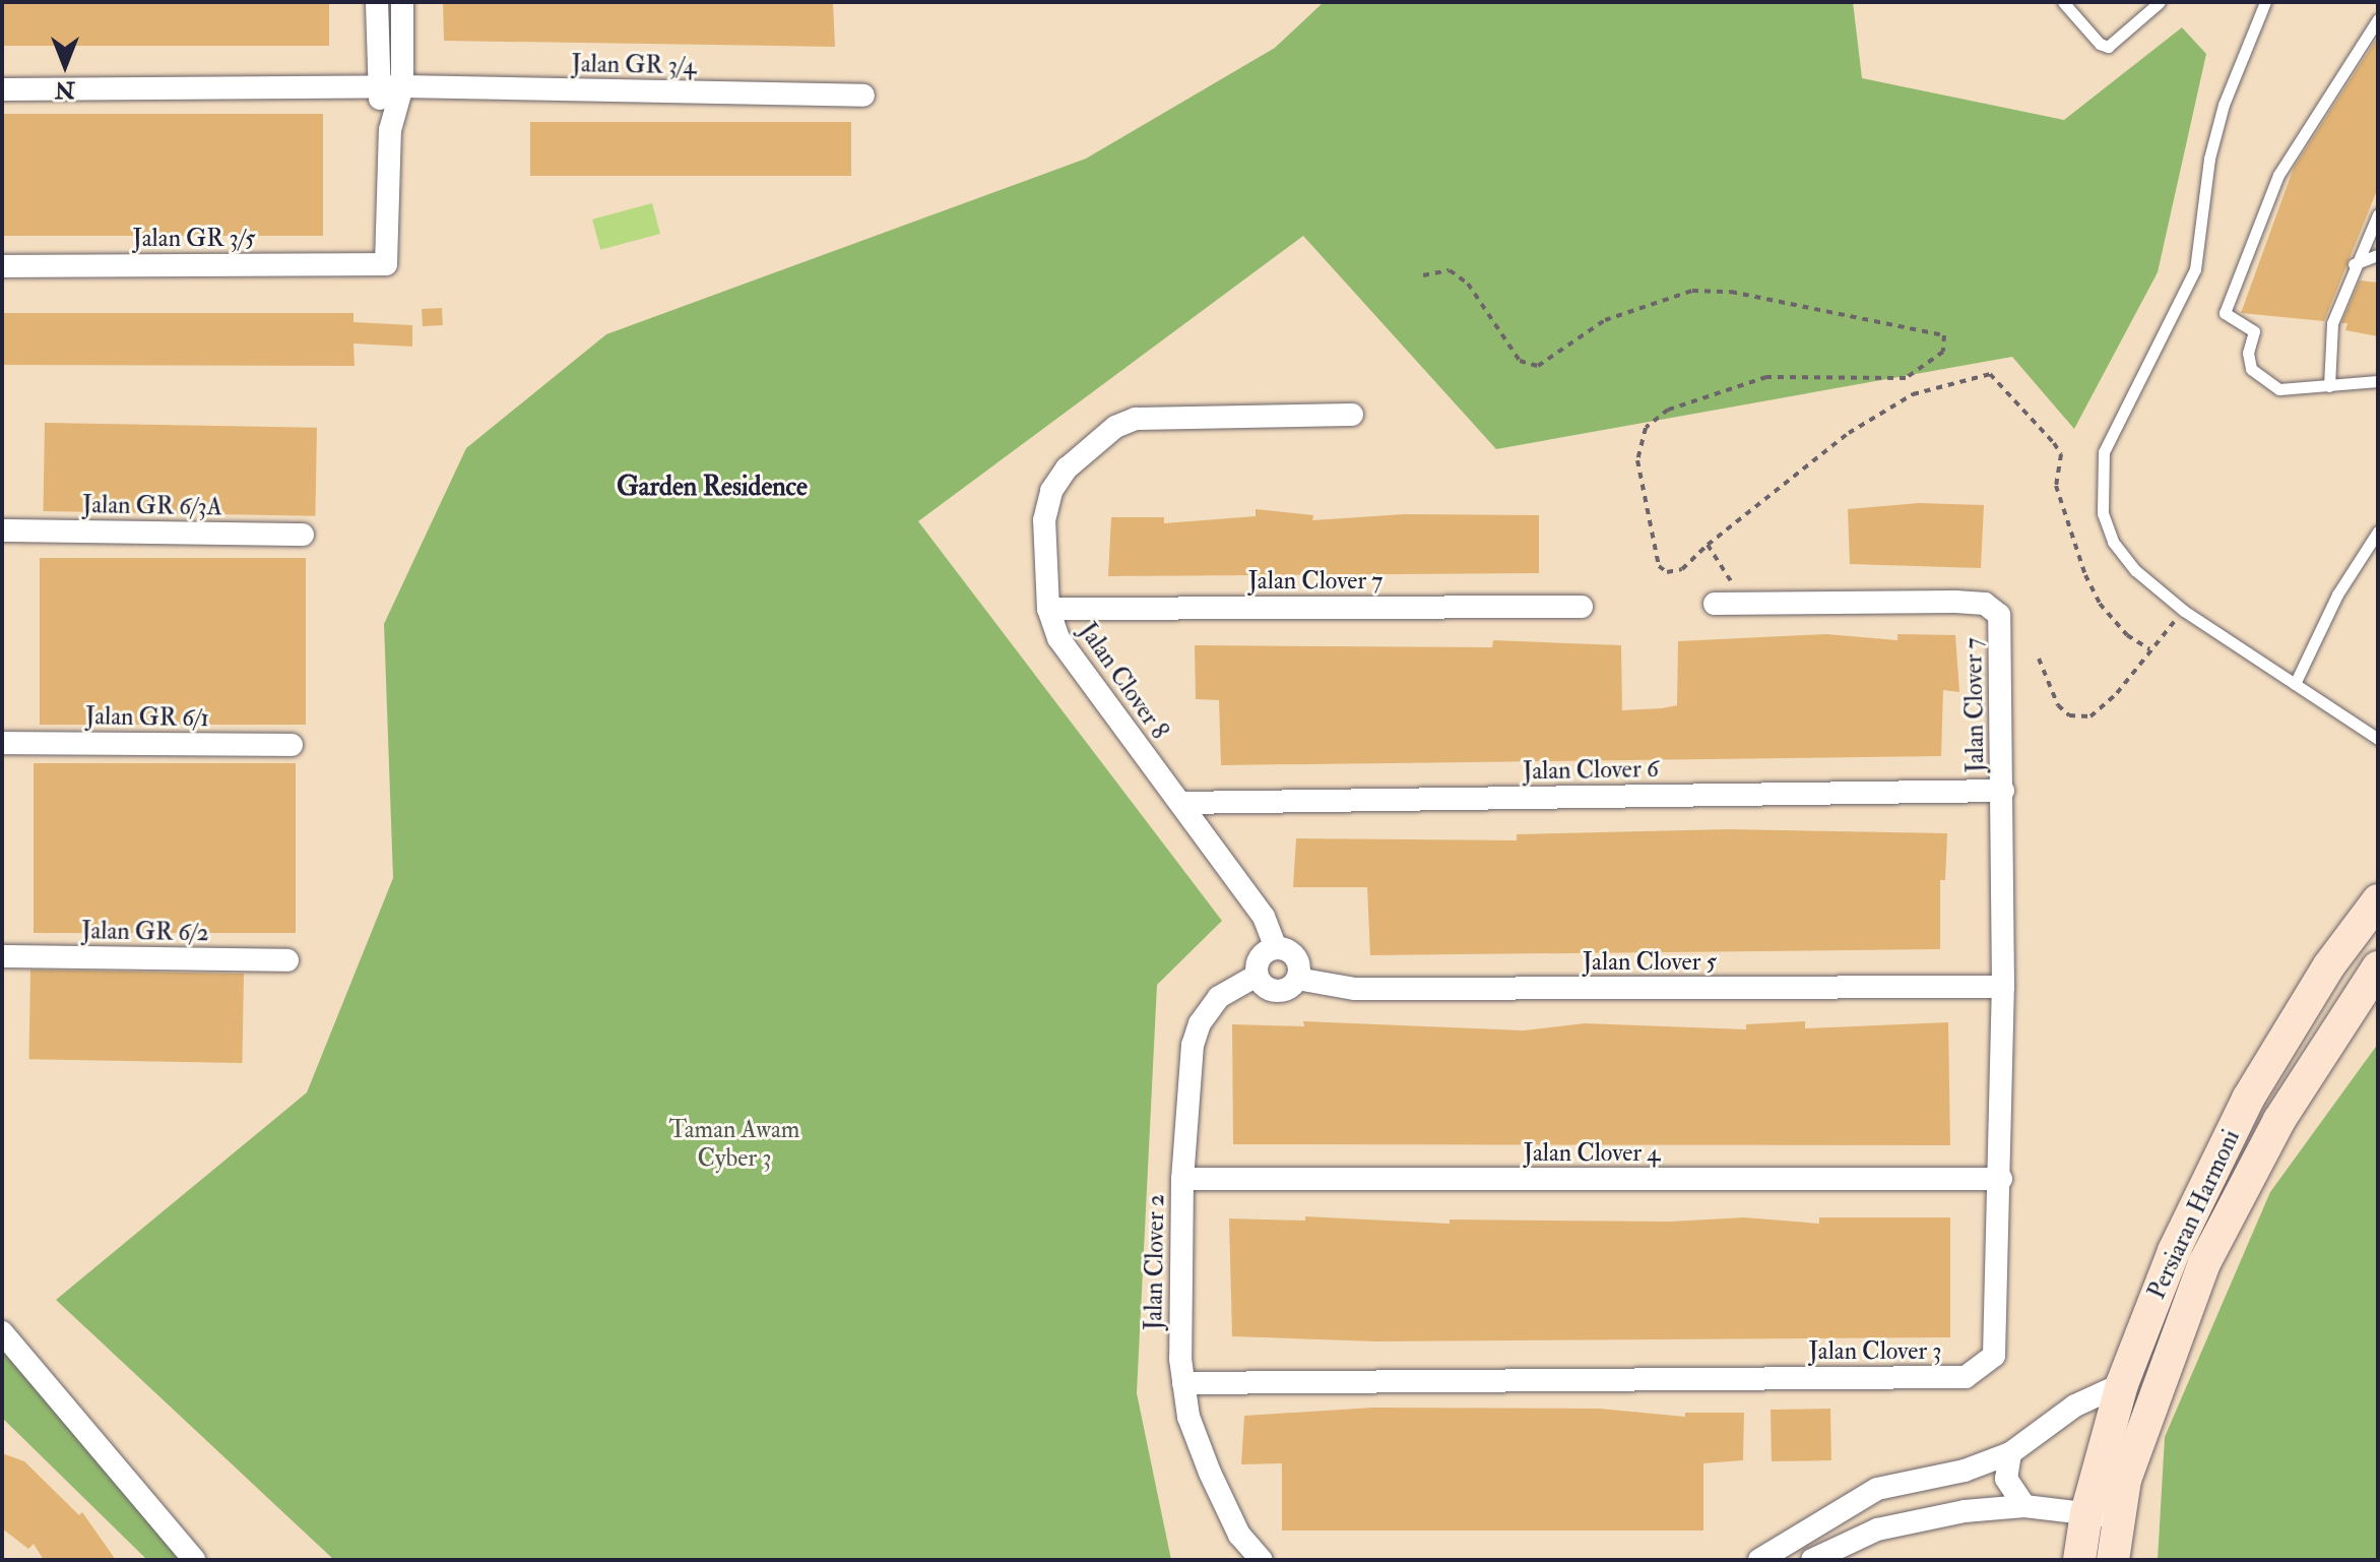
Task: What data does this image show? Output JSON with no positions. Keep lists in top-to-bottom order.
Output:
{
  "streets": {
    "street": [
      "Jalan GR 3/4",
      "Jalan GR 3/5",
      "Jalan GR 6/3A",
      "Jalan Clover 7",
      "Jalan Clover 8",
      "Jalan GR 6/1",
      "Jalan Clover 6",
      "Jalan GR 6/2",
      "Jalan Clover 5",
      "Jalan Clover 4",
      "Persiaran Harmoni",
      "Jalan Clover 2",
      "Jalan Clover 3"
    ]
  },
  "crossings": [
    ["Jalan Clover 7", "Jalan Clover 8"],
    ["Jalan Clover 7", "Jalan Clover 6"],
    ["Jalan Clover 7", "Jalan Clover 3"],
    ["Jalan Clover 8", "Jalan Clover 6"],
    ["Jalan Clover 8", "Jalan Clover 5"],
    ["Jalan Clover 8", "Jalan Clover 2"],
    ["Jalan Clover 6", "Jalan Clover 3"],
    ["Jalan Clover 5", "Jalan Clover 2"],
    ["Jalan Clover 5", "Jalan Clover 3"],
    ["Jalan Clover 4", "Jalan Clover 2"],
    ["Jalan Clover 4", "Jalan Clover 3"],
    ["Jalan Clover 2", "Jalan Clover 3"]
  ],
  "districts": ["Garden Residence"],
  "parks": ["Taman Awam Cyber 3"],
  "north": "bottom"
}
